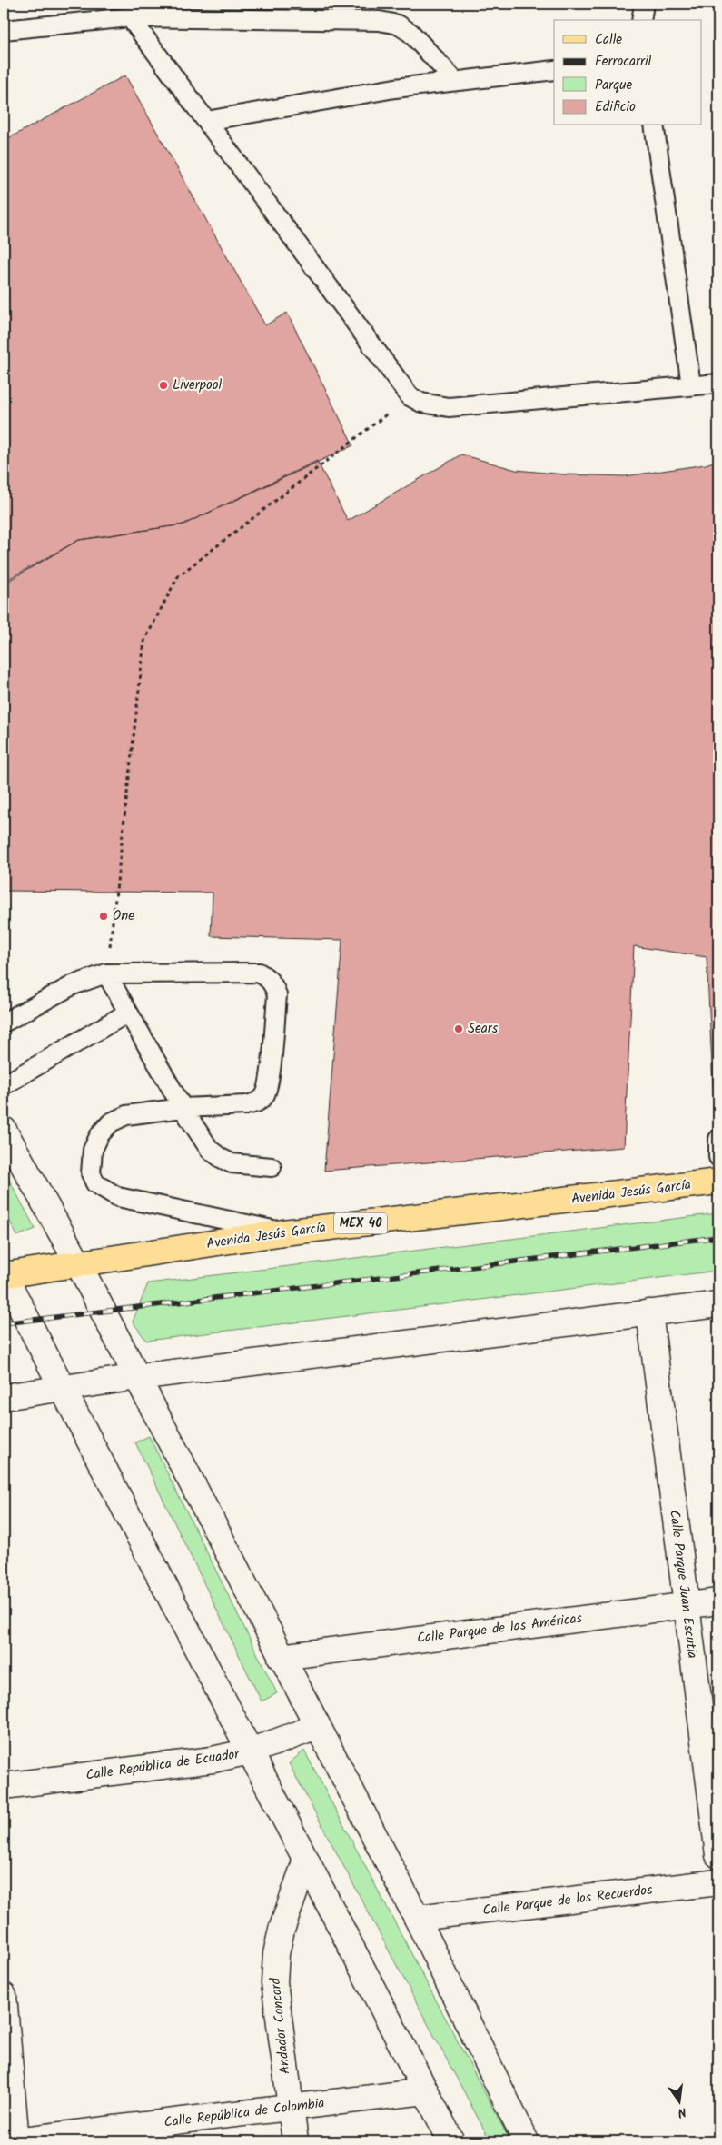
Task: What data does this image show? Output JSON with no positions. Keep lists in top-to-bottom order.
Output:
{
  "streets": {
    "main road": ["Avenida Jesús García", "MEX 40"],
    "street": [
      "Calle Parque Juan Escutia",
      "Calle Parque de las Américas",
      "Calle República de Ecuador",
      "Calle Parque de los Recuerdos",
      "Andador Concord",
      "Calle República de Colombia"
    ]
  },
  "crossings": [
    ["Calle Parque Juan Escutia", "Calle Parque de las Américas"],
    ["Andador Concord", "Calle República de Colombia"]
  ],
  "places": ["Liverpool", "One", "Sears"],
  "legend": [
    "Calle",
    "Ferrocarril",
    "Parque",
    "Edificio"
  ],
  "north": "bottom"
}
